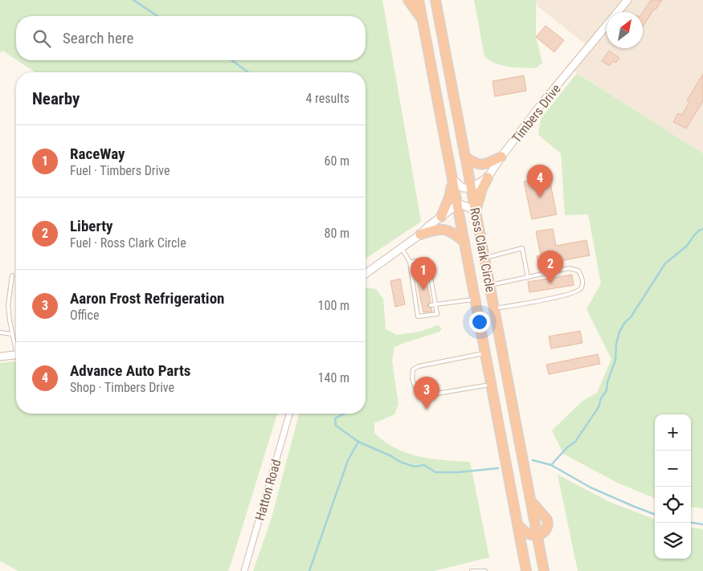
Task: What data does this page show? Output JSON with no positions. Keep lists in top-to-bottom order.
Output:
{
  "streets": {
    "highway": ["Ross Clark Circle"],
    "street": ["Timbers Drive", "Hatton Road"]
  },
  "crossings": [
    ["Timbers Drive", "Ross Clark Circle"]
  ],
  "north": "top right",
  "page": {
    "search": "Search here",
    "heading": ["Nearby", "4 results"],
    "list": [
      {
        "mark": "1",
        "name": "RaceWay",
        "note": "Fuel · Timbers Drive",
        "value": "60 m"
      },
      {
        "mark": "2",
        "name": "Liberty",
        "note": "Fuel · Ross Clark Circle",
        "value": "80 m"
      },
      {
        "mark": "3",
        "name": "Aaron Frost Refrigeration",
        "note": "Office",
        "value": "100 m"
      },
      {
        "mark": "4",
        "name": "Advance Auto Parts",
        "note": "Shop · Timbers Drive",
        "value": "140 m"
      }
    ],
    "pins": [
      "4",
      "2",
      "1",
      "3"
    ],
    "map_buttons": ["+", "−"]
  }
}
